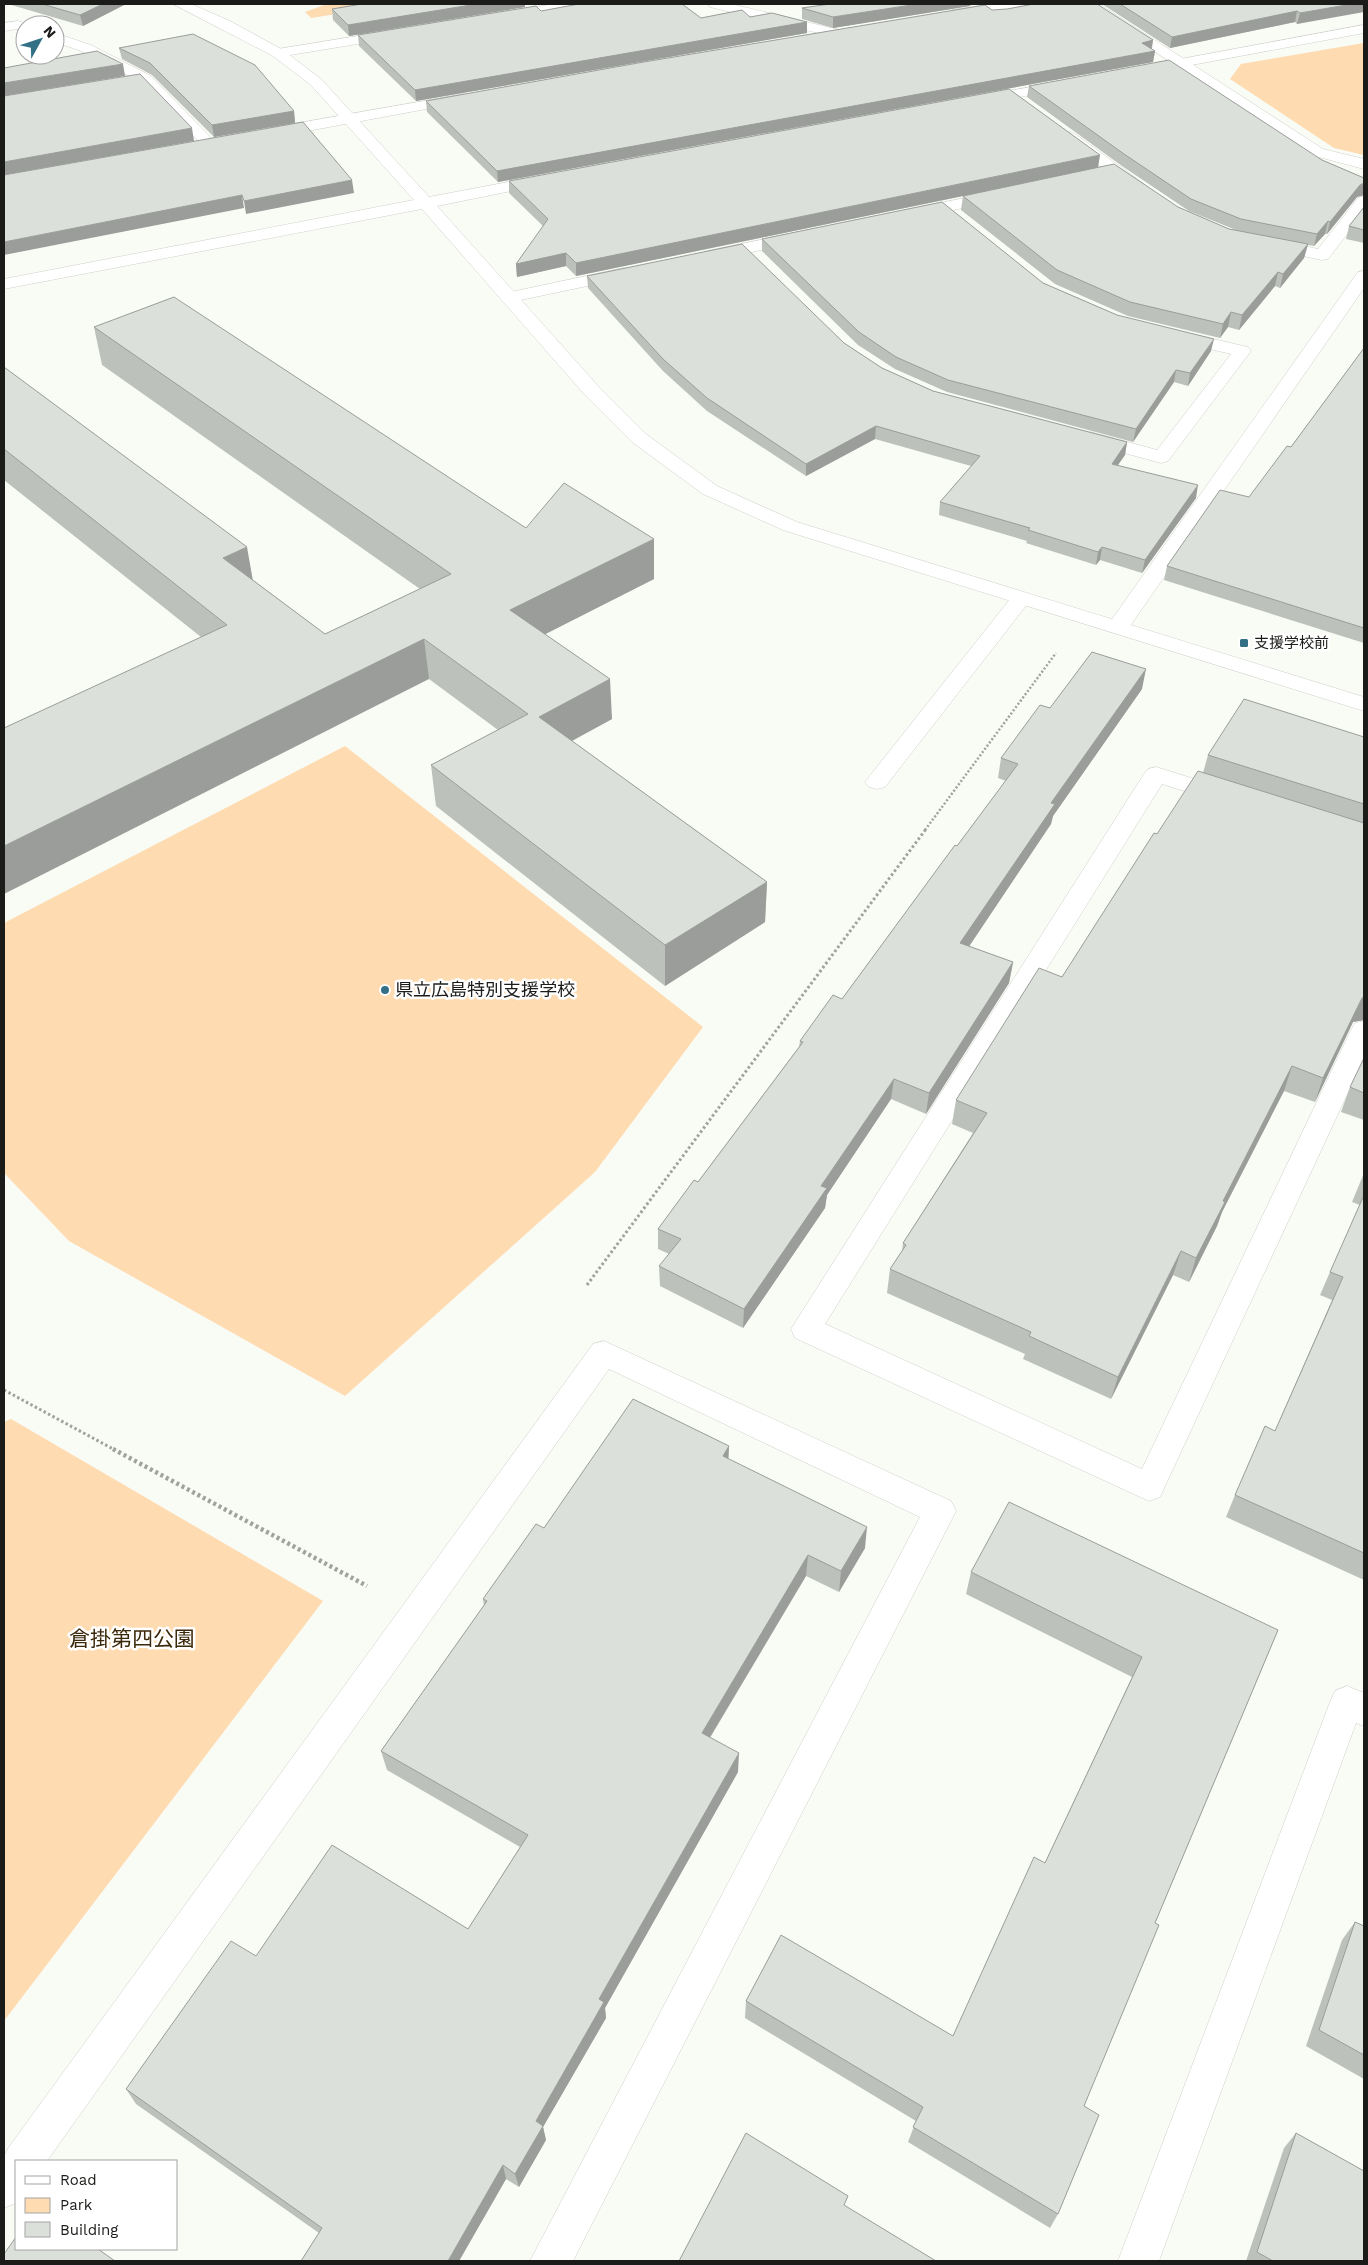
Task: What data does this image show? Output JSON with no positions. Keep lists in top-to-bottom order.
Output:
{
  "parks": ["倉掛第四公園"],
  "places": {
    "transit": ["支援学校前"],
    "other": ["県立広島特別支援学校"]
  },
  "legend": ["Road", "Park", "Building"],
  "north": "top right"
}
